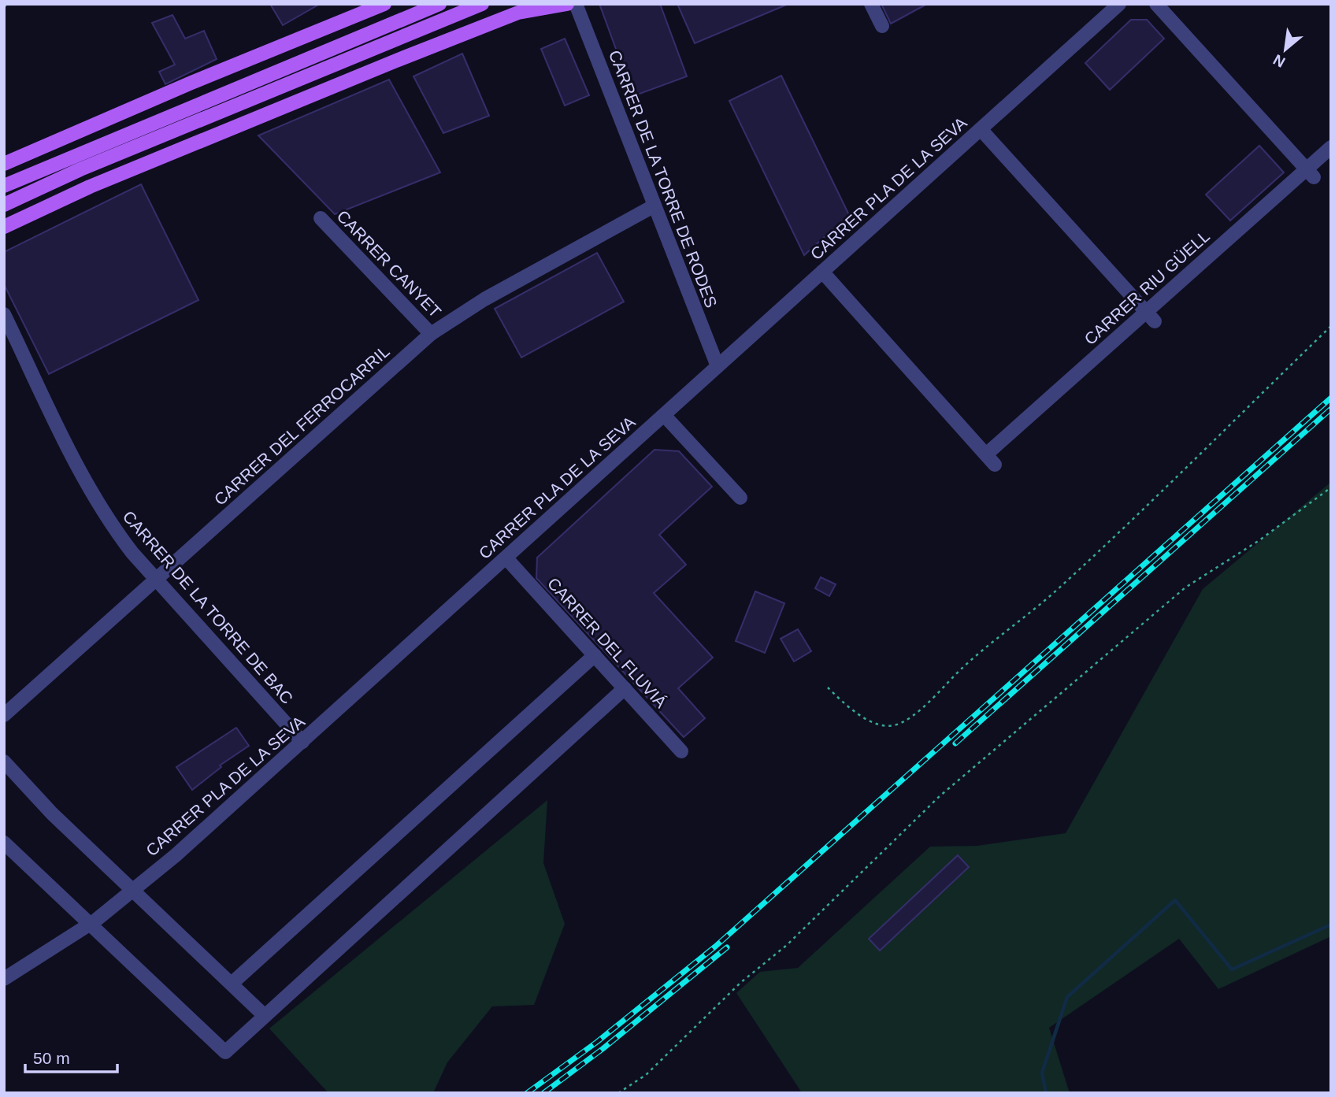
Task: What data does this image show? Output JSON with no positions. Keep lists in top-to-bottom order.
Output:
{
  "streets": {
    "street": [
      "CARRER DE LA TORRE DE RODES",
      "CARRER PLA DE LA SEVA",
      "CARRER CANYET",
      "CARRER RIU GÜELL",
      "CARRER DEL FERROCARRIL",
      "CARRER DE LA TORRE DE BAC",
      "CARRER DEL FLUVIÁ"
    ]
  },
  "crossings": [
    ["CARRER DE LA TORRE DE RODES", "CARRER PLA DE LA SEVA"],
    ["CARRER DE LA TORRE DE RODES", "CARRER DEL FERROCARRIL"],
    ["CARRER PLA DE LA SEVA", "CARRER RIU GÜELL"],
    ["CARRER PLA DE LA SEVA", "CARRER DE LA TORRE DE BAC"],
    ["CARRER PLA DE LA SEVA", "CARRER DEL FLUVIÁ"],
    ["CARRER CANYET", "CARRER DEL FERROCARRIL"],
    ["CARRER DEL FERROCARRIL", "CARRER DE LA TORRE DE BAC"]
  ],
  "scale_bar": "50 m",
  "north": "bottom left"
}
